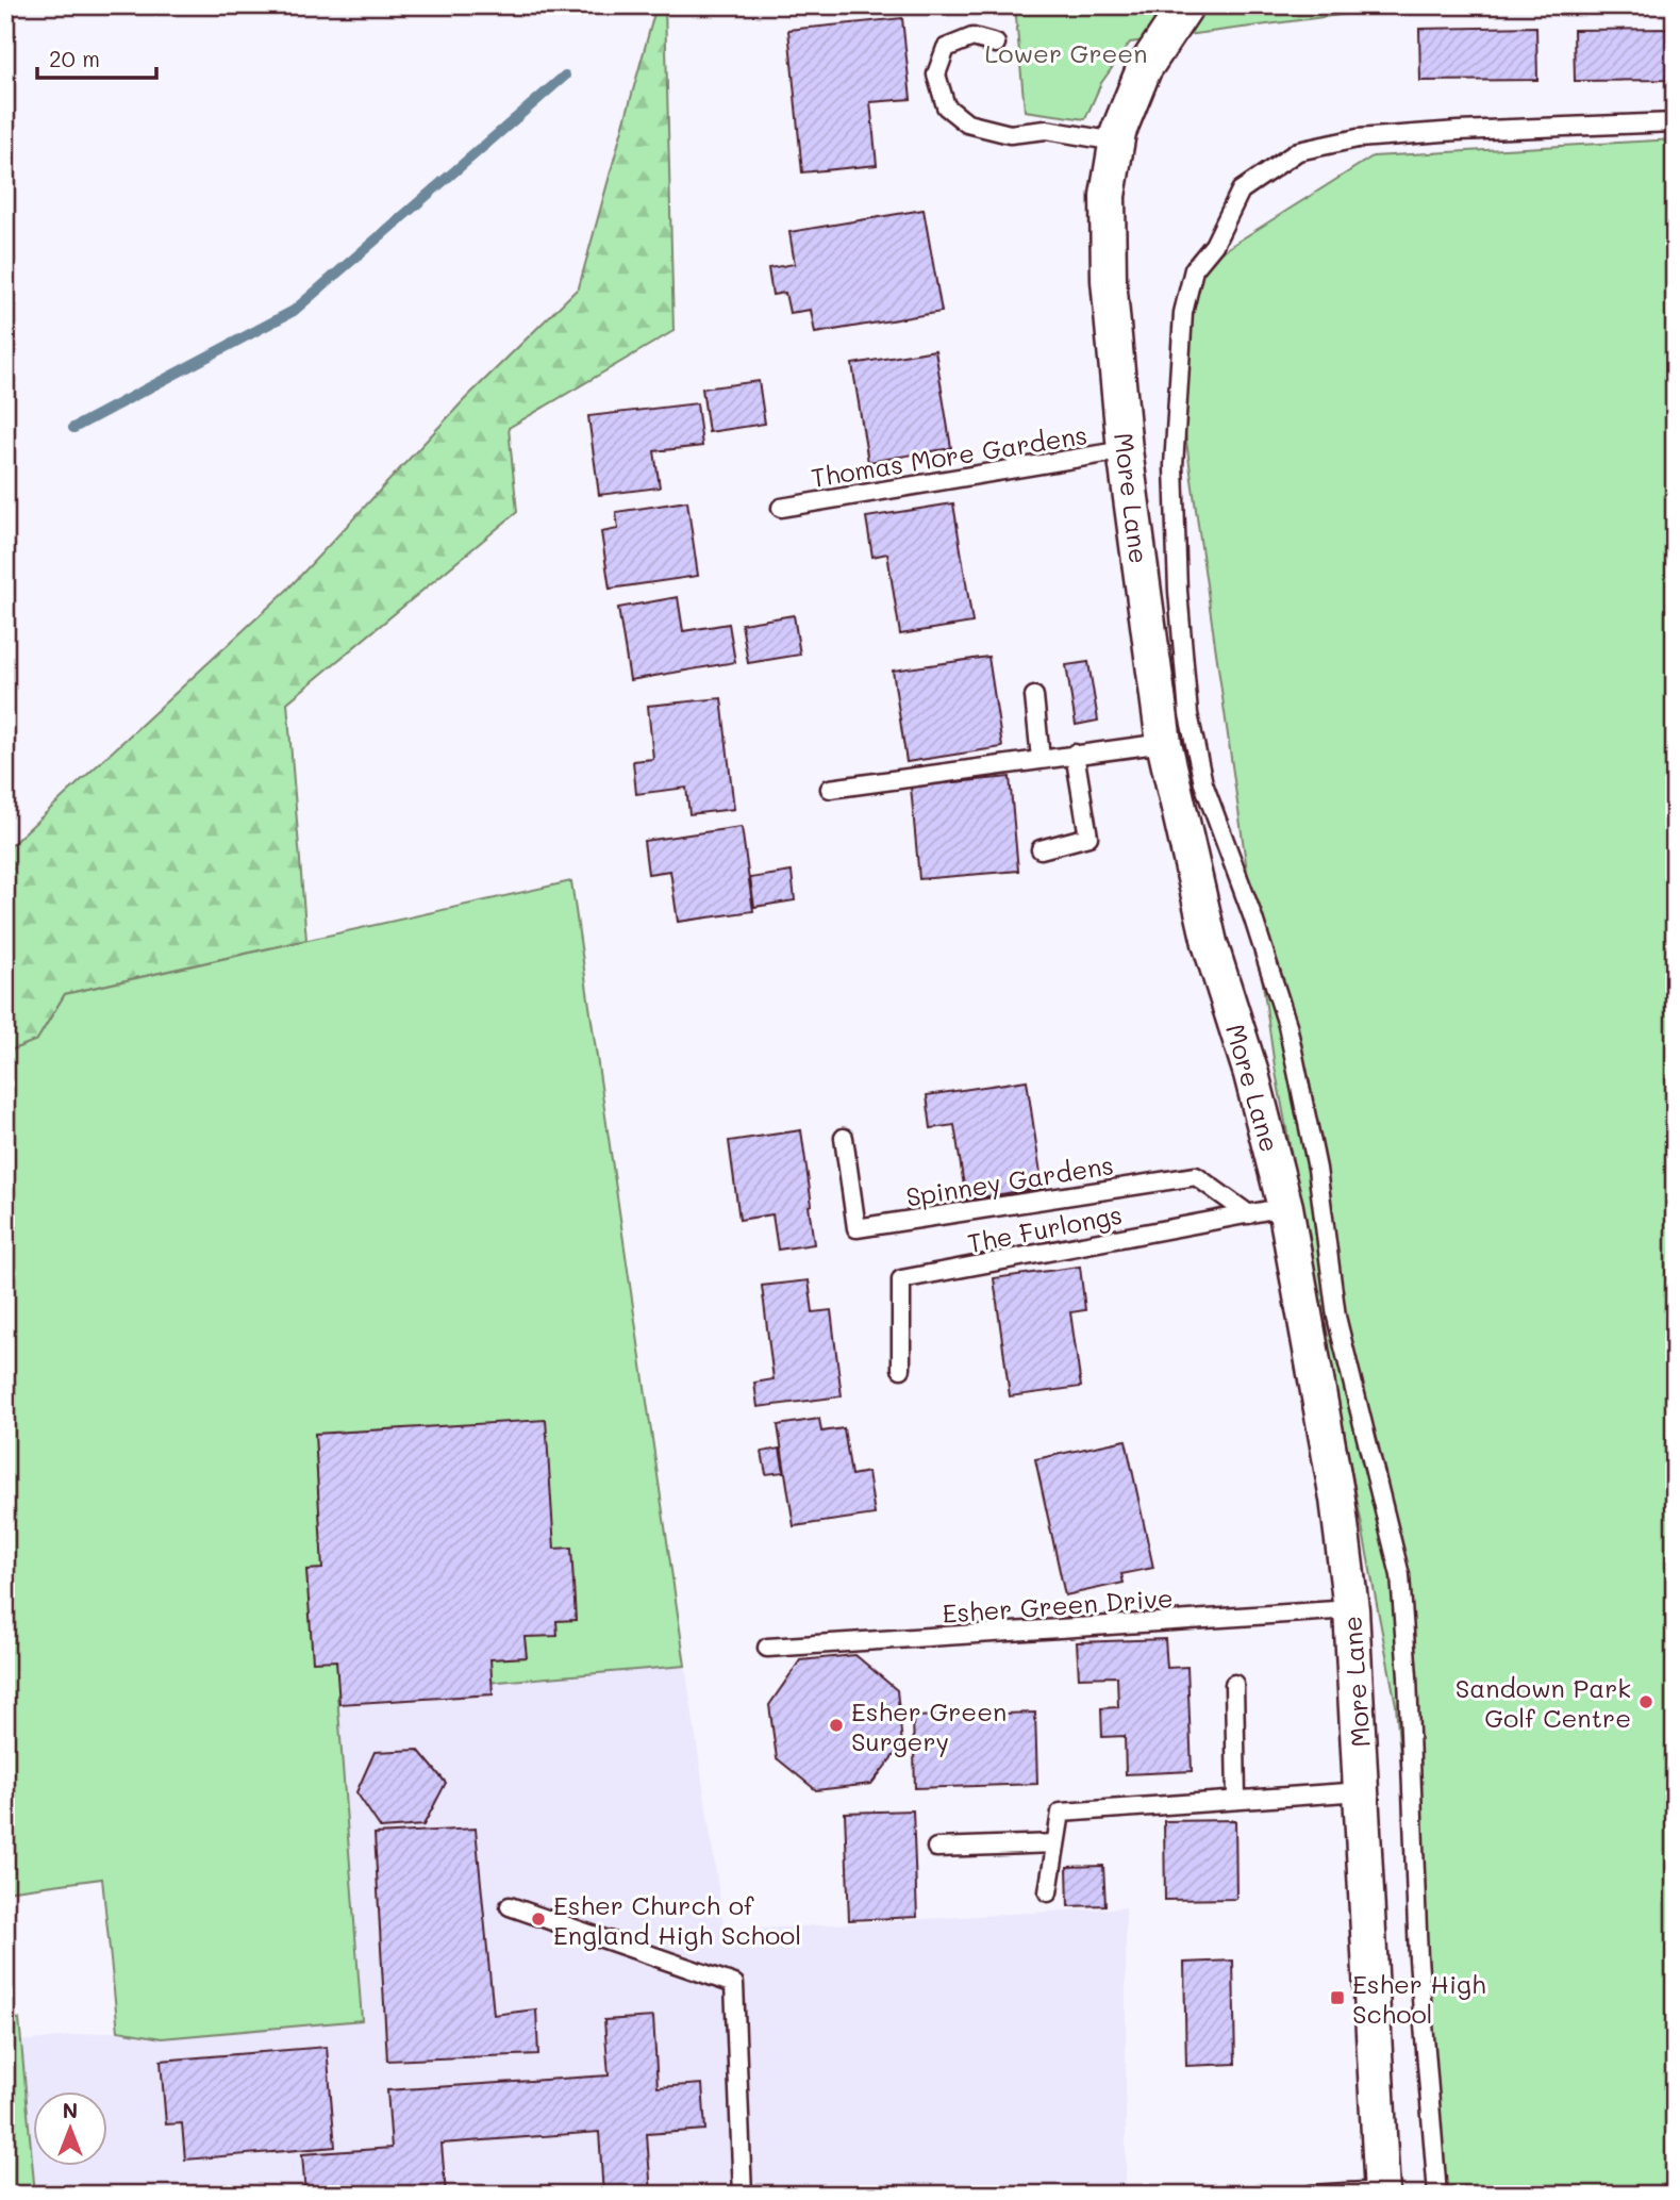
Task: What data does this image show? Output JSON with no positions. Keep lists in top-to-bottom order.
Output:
{
  "streets": {
    "street": ["More Lane"],
    "lane": [
      "Thomas More Gardens",
      "Spinney Gardens",
      "The Furlongs",
      "Esher Green Drive"
    ]
  },
  "crossings": [
    ["Thomas More Gardens", "More Lane"],
    ["More Lane", "The Furlongs"],
    ["More Lane", "Esher Green Drive"],
    ["Spinney Gardens", "The Furlongs"]
  ],
  "parks": ["Lower Green"],
  "places": {
    "other": ["Sandown Park Golf Centre", "Esher Green Surgery", "Esher Church of England High School"],
    "transit": ["Esher High School"]
  },
  "scale_bar": "20 m",
  "north": "top"
}
